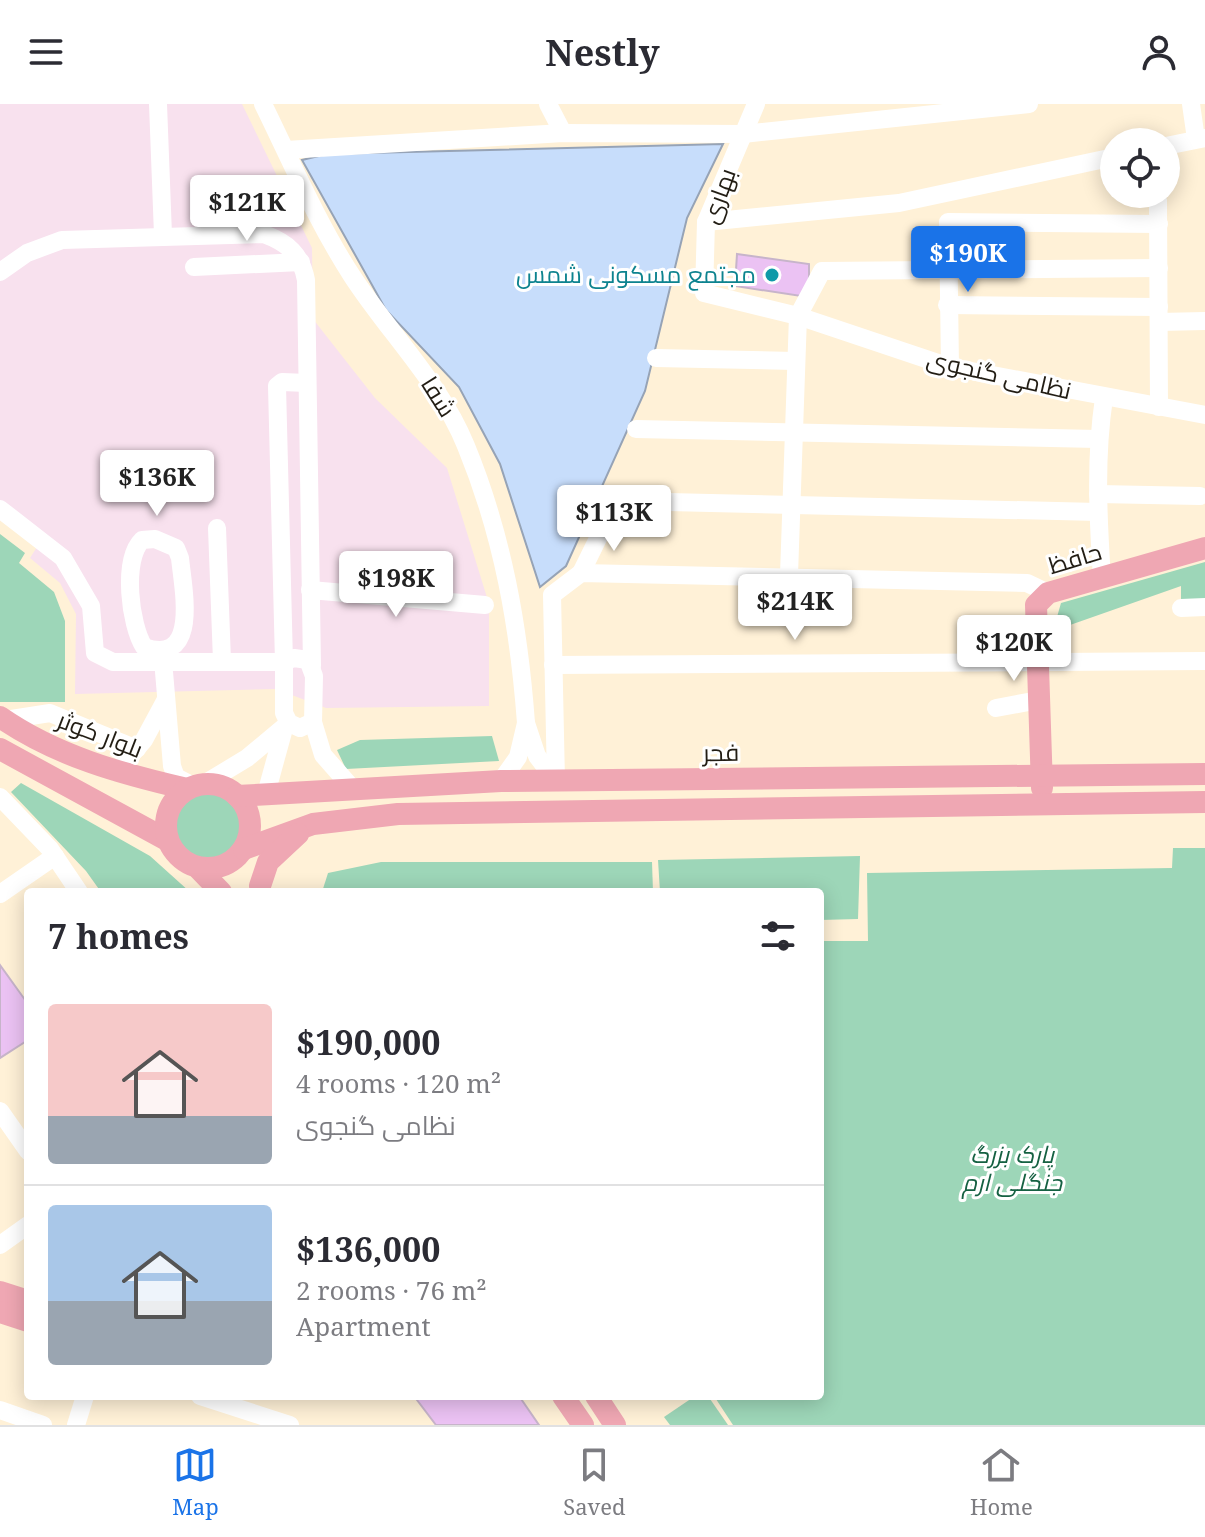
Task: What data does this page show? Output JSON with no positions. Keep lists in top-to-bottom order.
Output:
{
  "streets": {
    "main road": ["حافظ", "بلوار کوثر", "فجر"],
    "street": ["بهاری", "نظامی گنجوی", "شفا"]
  },
  "crossings": [
    ["بهاری", "نظامی گنجوی"],
    ["حافظ", "فجر"],
    ["بلوار کوثر", "فجر"]
  ],
  "parks": ["پارک بزرگ جنگلی ارم"],
  "places": ["مجتمع مسکونی شمس"],
  "page": {
    "header": "Nestly",
    "price": [
      "$121K",
      "$190K",
      "$136K",
      "$113K",
      "$198K",
      "$214K",
      "$120K"
    ],
    "heading": "7 homes",
    "list": [
      {
        "name": "$190,000",
        "note": "4 rooms · 120 m² · نظامی گنجوی"
      },
      {
        "name": "$136,000",
        "note": "2 rooms · 76 m² · Apartment"
      }
    ],
    "tabs": ["Map", "Saved", "Home"]
  }
}
